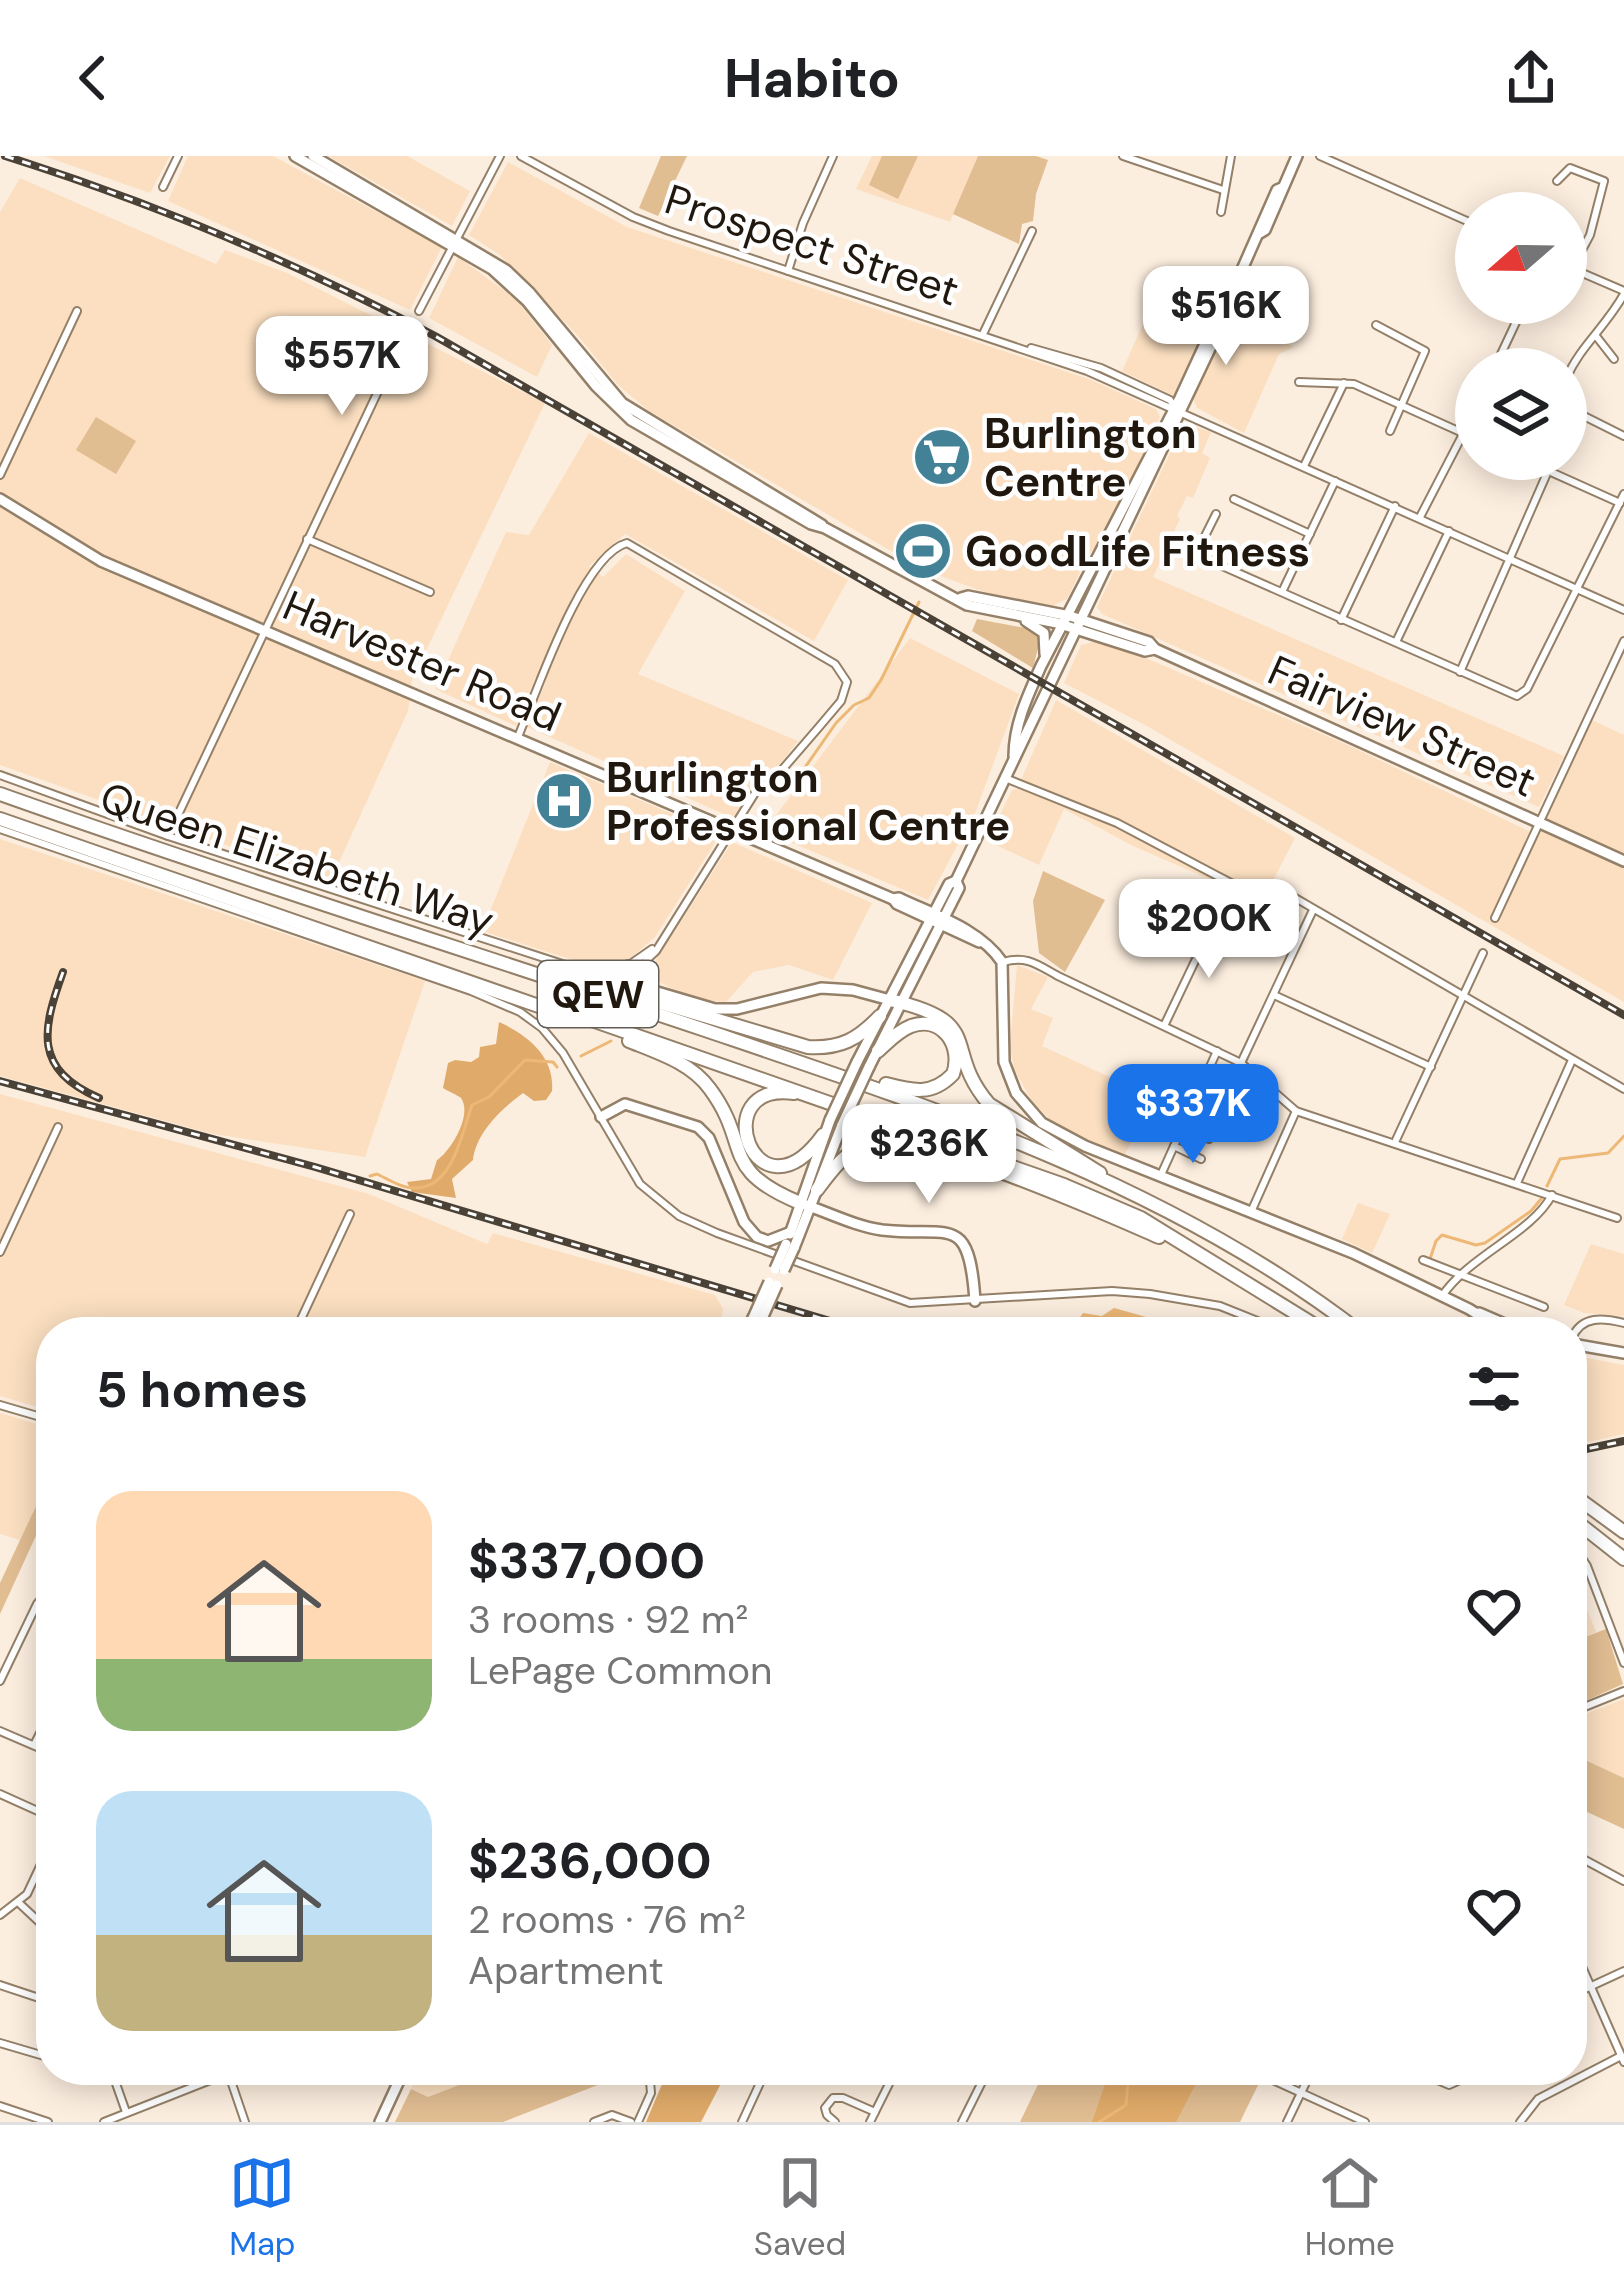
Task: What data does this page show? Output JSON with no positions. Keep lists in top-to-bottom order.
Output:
{
  "streets": {
    "highway": ["Queen Elizabeth Way", "QEW"],
    "main road": ["Harvester Road", "Fairview Street"],
    "street": ["Prospect Street"]
  },
  "places": {
    "supermarket": ["Burlington Centre"],
    "sports": ["GoodLife Fitness"],
    "hospital": ["Burlington Professional Centre"]
  },
  "north": "left",
  "page": {
    "header": "Habito",
    "price": [
      "$516K",
      "$557K",
      "$200K",
      "$337K",
      "$236K"
    ],
    "heading": "5 homes",
    "list": [
      {
        "name": "$337,000",
        "note": "3 rooms · 92 m² · LePage Common"
      },
      {
        "name": "$236,000",
        "note": "2 rooms · 76 m² · Apartment"
      }
    ],
    "tabs": ["Map", "Saved", "Home"]
  }
}
